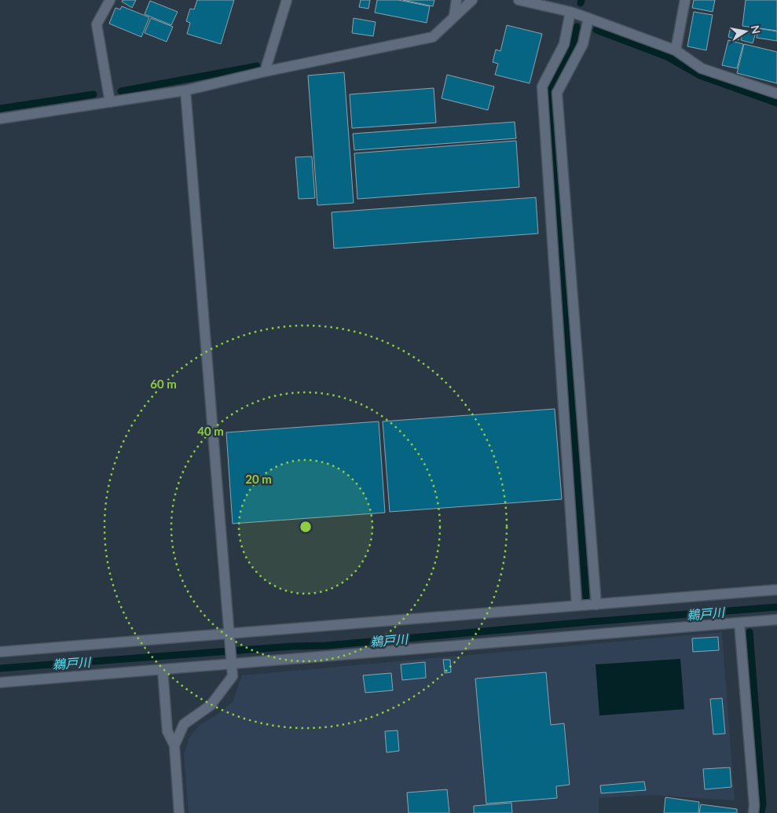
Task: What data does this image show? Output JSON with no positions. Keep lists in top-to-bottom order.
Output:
{
  "water": ["鵜戸川"],
  "north": "right",
  "rings": ["60 m", "40 m", "20 m"]
}
